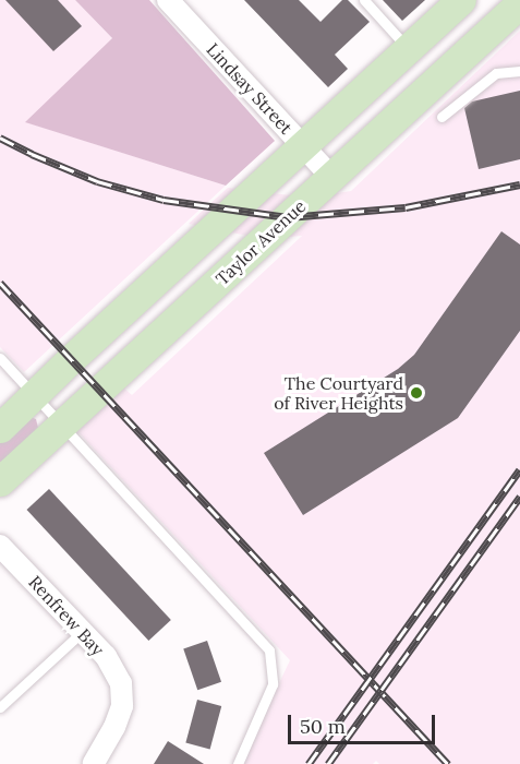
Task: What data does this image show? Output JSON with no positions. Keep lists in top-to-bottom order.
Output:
{
  "streets": {
    "main road": ["Taylor Avenue"],
    "street": ["Lindsay Street", "Renfrew Bay"]
  },
  "crossings": [
    ["Lindsay Street", "Taylor Avenue"]
  ],
  "places": ["The Courtyard of River Heights"],
  "scale_bar": "50 m"
}
